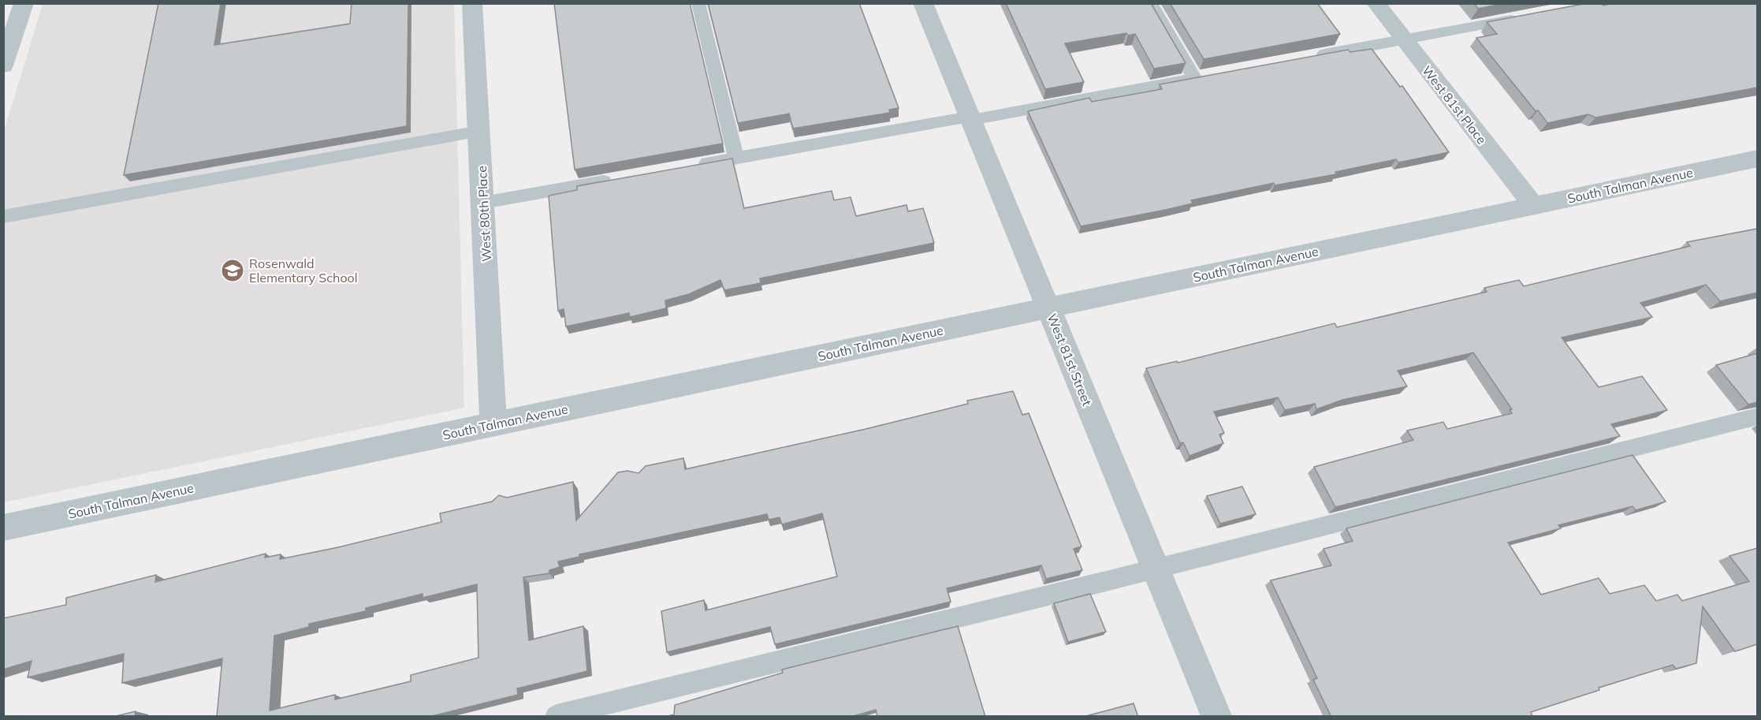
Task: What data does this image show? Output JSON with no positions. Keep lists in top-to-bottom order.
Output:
{
  "streets": {
    "street": [
      "West 81st Place",
      "South Talman Avenue",
      "West 80th Place",
      "West 81st Street"
    ]
  },
  "crossings": [
    ["West 81st Place", "South Talman Avenue"],
    ["South Talman Avenue", "West 80th Place"],
    ["South Talman Avenue", "West 81st Street"]
  ],
  "places": {
    "school or university": ["Rosenwald Elementary School"]
  }
}
